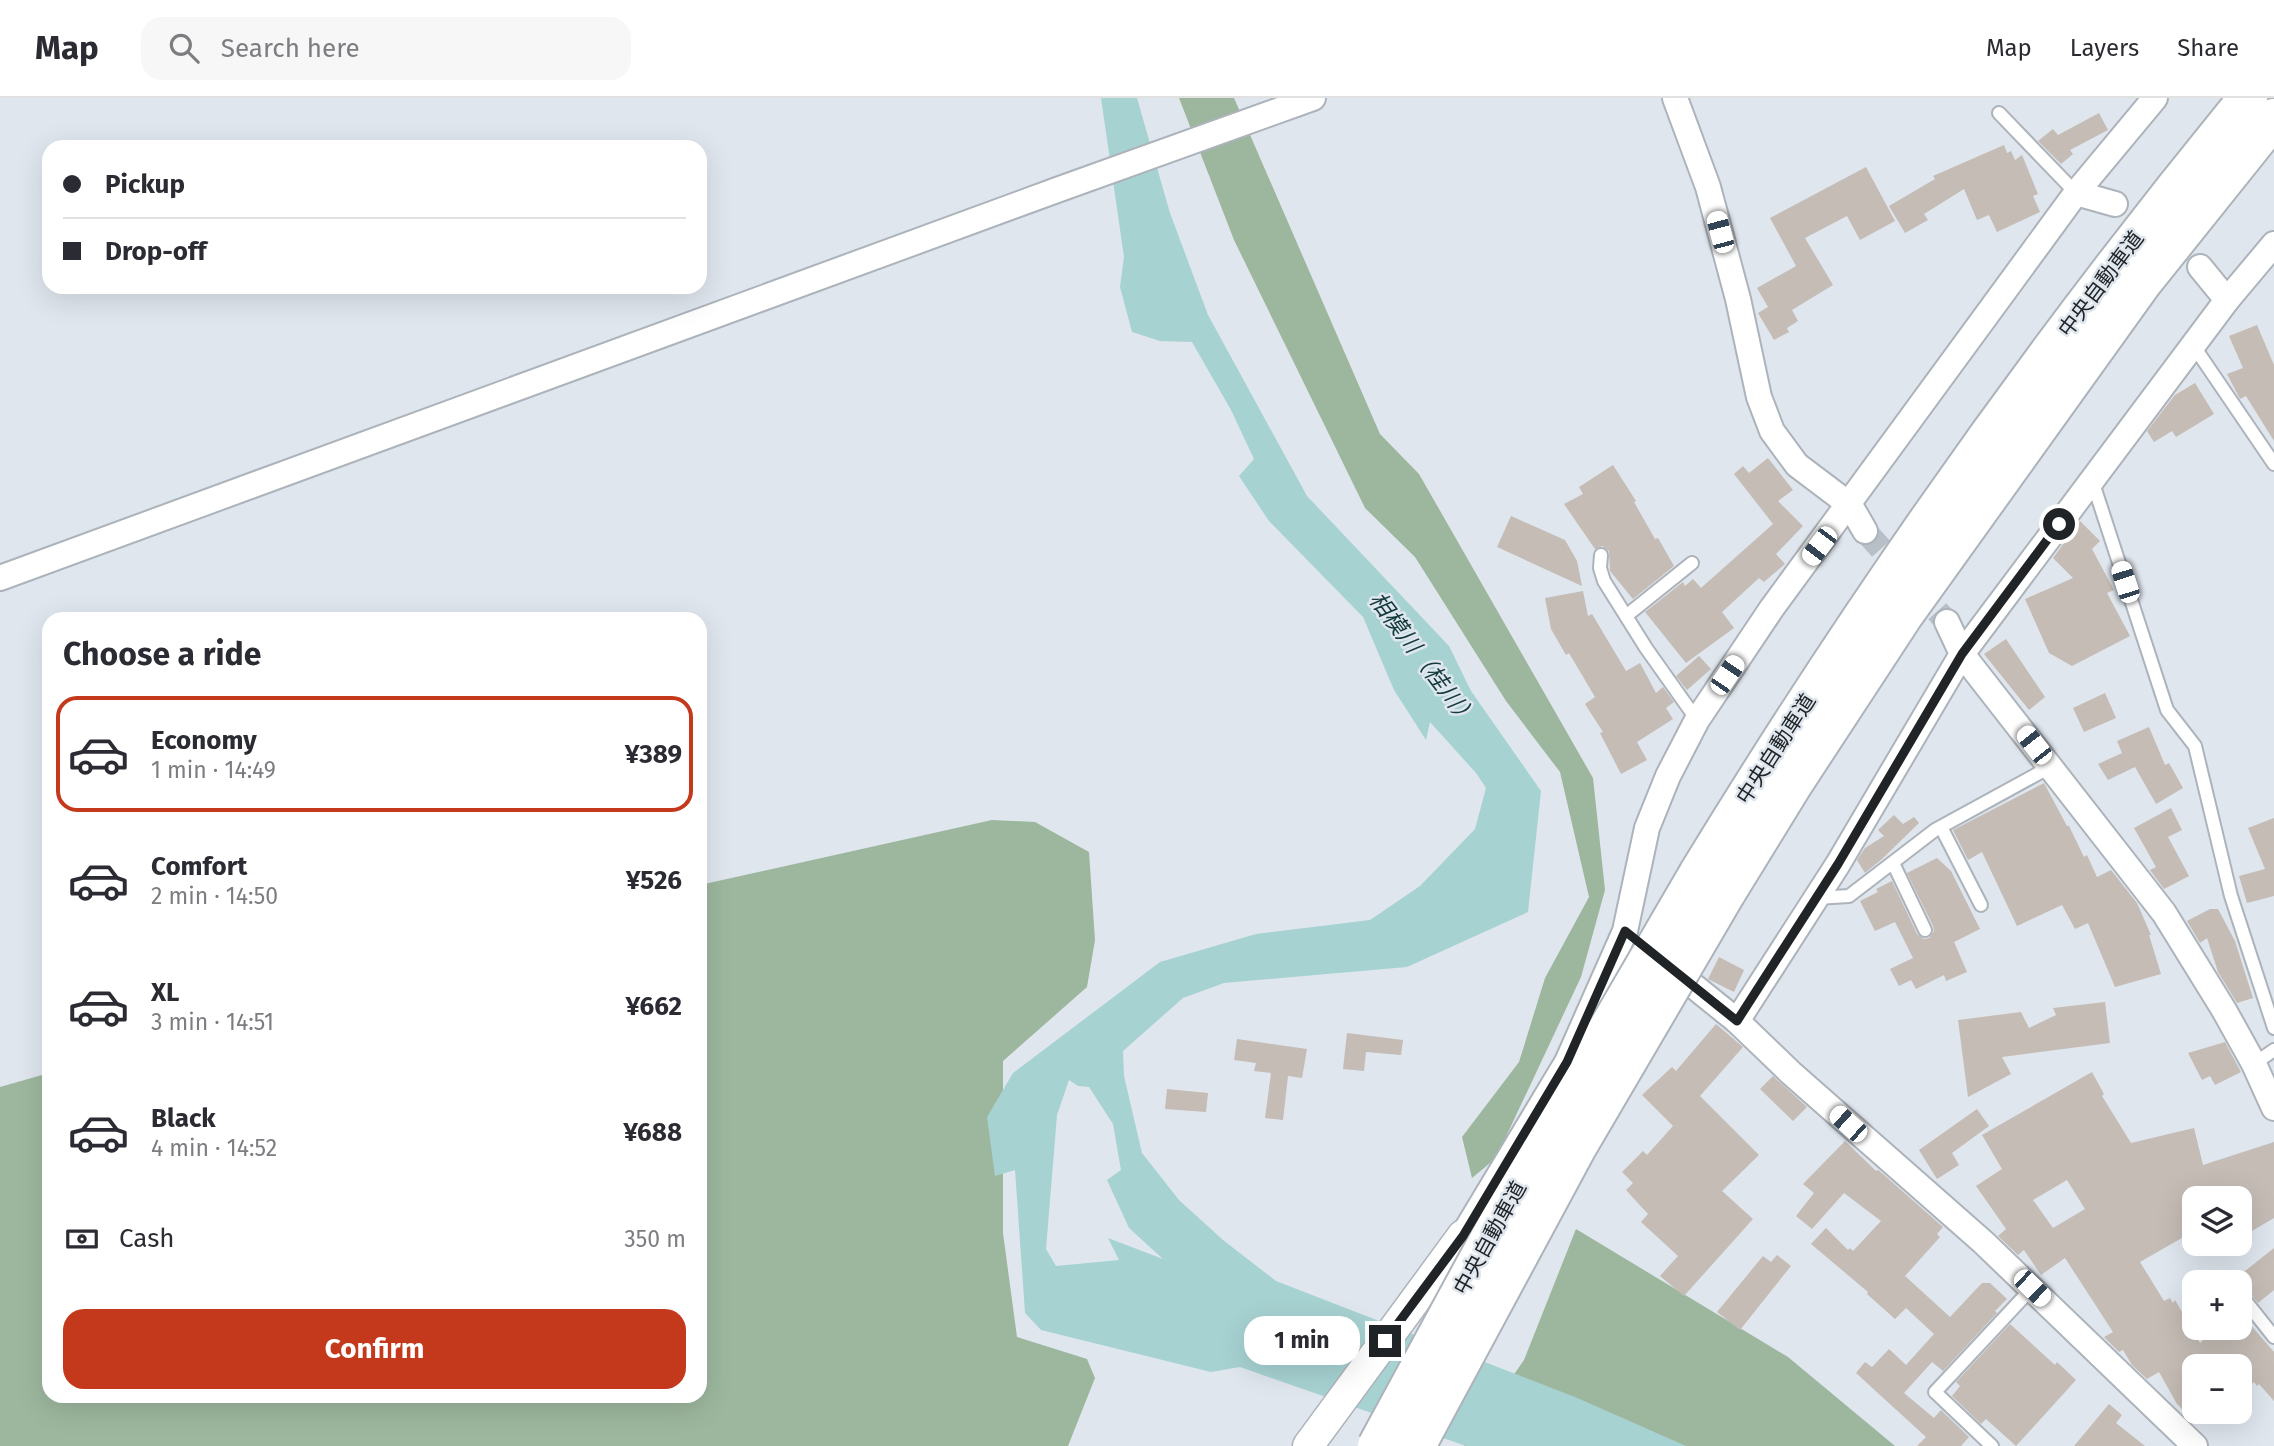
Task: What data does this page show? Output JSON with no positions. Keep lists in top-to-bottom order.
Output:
{
  "streets": {
    "highway": ["中央自動車道"]
  },
  "water": ["相模川（桂川）"],
  "page": {
    "header": "Map",
    "search": "Search here",
    "nav": ["Map", "Layers", "Share"],
    "banner": ["Pickup", "Drop-off"],
    "heading": "Choose a ride",
    "list": [
      {
        "name": "Economy",
        "note": "1 min · 14:49",
        "value": "¥389"
      },
      {
        "name": "Comfort",
        "note": "2 min · 14:50",
        "value": "¥526"
      },
      {
        "name": "XL",
        "note": "3 min · 14:51",
        "value": "¥662"
      },
      {
        "name": "Black",
        "note": "4 min · 14:52",
        "value": "¥688"
      }
    ],
    "map_buttons": ["+", "−"],
    "pay": ["Cash", "350 m"],
    "buttons": "Confirm",
    "bubble": "1 min"
  }
}
